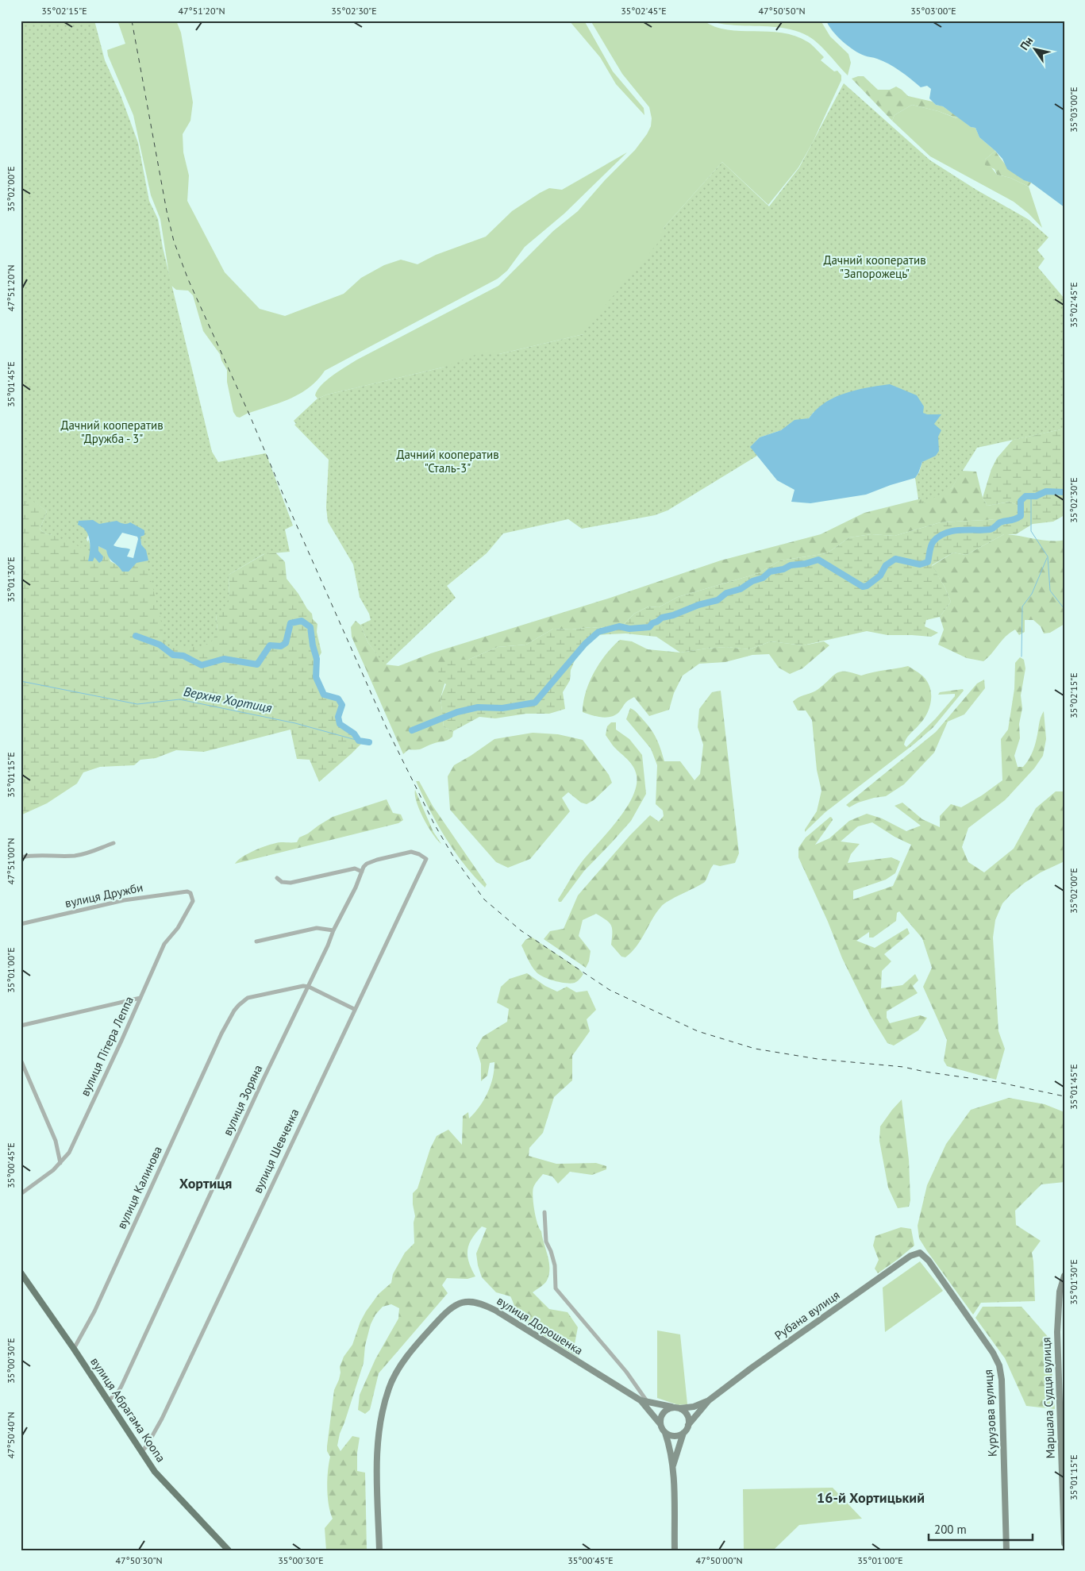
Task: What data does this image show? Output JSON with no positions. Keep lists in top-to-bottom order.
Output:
{
  "streets": {
    "main road": ["вулиця Абрагама Коопа"],
    "street": [
      "вулиця Дружби",
      "вулиця Пітера Леппа",
      "вулиця Зоряна",
      "вулиця Шевченка",
      "вулиця Калинова",
      "Рубана вулиця",
      "вулиця Дорошенка",
      "Маршала Судця вулиця",
      "Курузова вулиця"
    ]
  },
  "crossings": [
    ["вулиця Дружби", "вулиця Пітера Леппа"],
    ["вулиця Зоряна", "вулиця Шевченка"],
    ["вулиця Зоряна", "вулиця Калинова"],
    ["вулиця Зоряна", "вулиця Абрагама Коопа"],
    ["вулиця Шевченка", "вулиця Абрагама Коопа"],
    ["вулиця Калинова", "вулиця Абрагама Коопа"],
    ["Рубана вулиця", "вулиця Дорошенка"],
    ["Рубана вулиця", "Курузова вулиця"]
  ],
  "districts": ["Хортиця", "16-й Хортицький"],
  "water": ["Верхня Хортиця"],
  "parks": ["Дачний кооператив \"Запорожець\"", "Дачний кооператив \"Дружба - 3\"", "Дачний кооператив \"Сталь-3\""],
  "scale_bar": "200 m",
  "north": "top left",
  "coordinates": [
    "35°02'15\"E",
    "47°51'20\"N",
    "35°02'30\"E",
    "35°02'45\"E",
    "47°50'50\"N",
    "35°03'00\"E",
    "35°02'00\"E",
    "35°01'45\"E",
    "35°01'30\"E",
    "35°01'15\"E",
    "47°51'00\"N",
    "35°01'00\"E",
    "35°00'45\"E",
    "35°00'30\"E",
    "47°50'40\"N",
    "47°50'30\"N",
    "47°50'00\"N"
  ]
}
